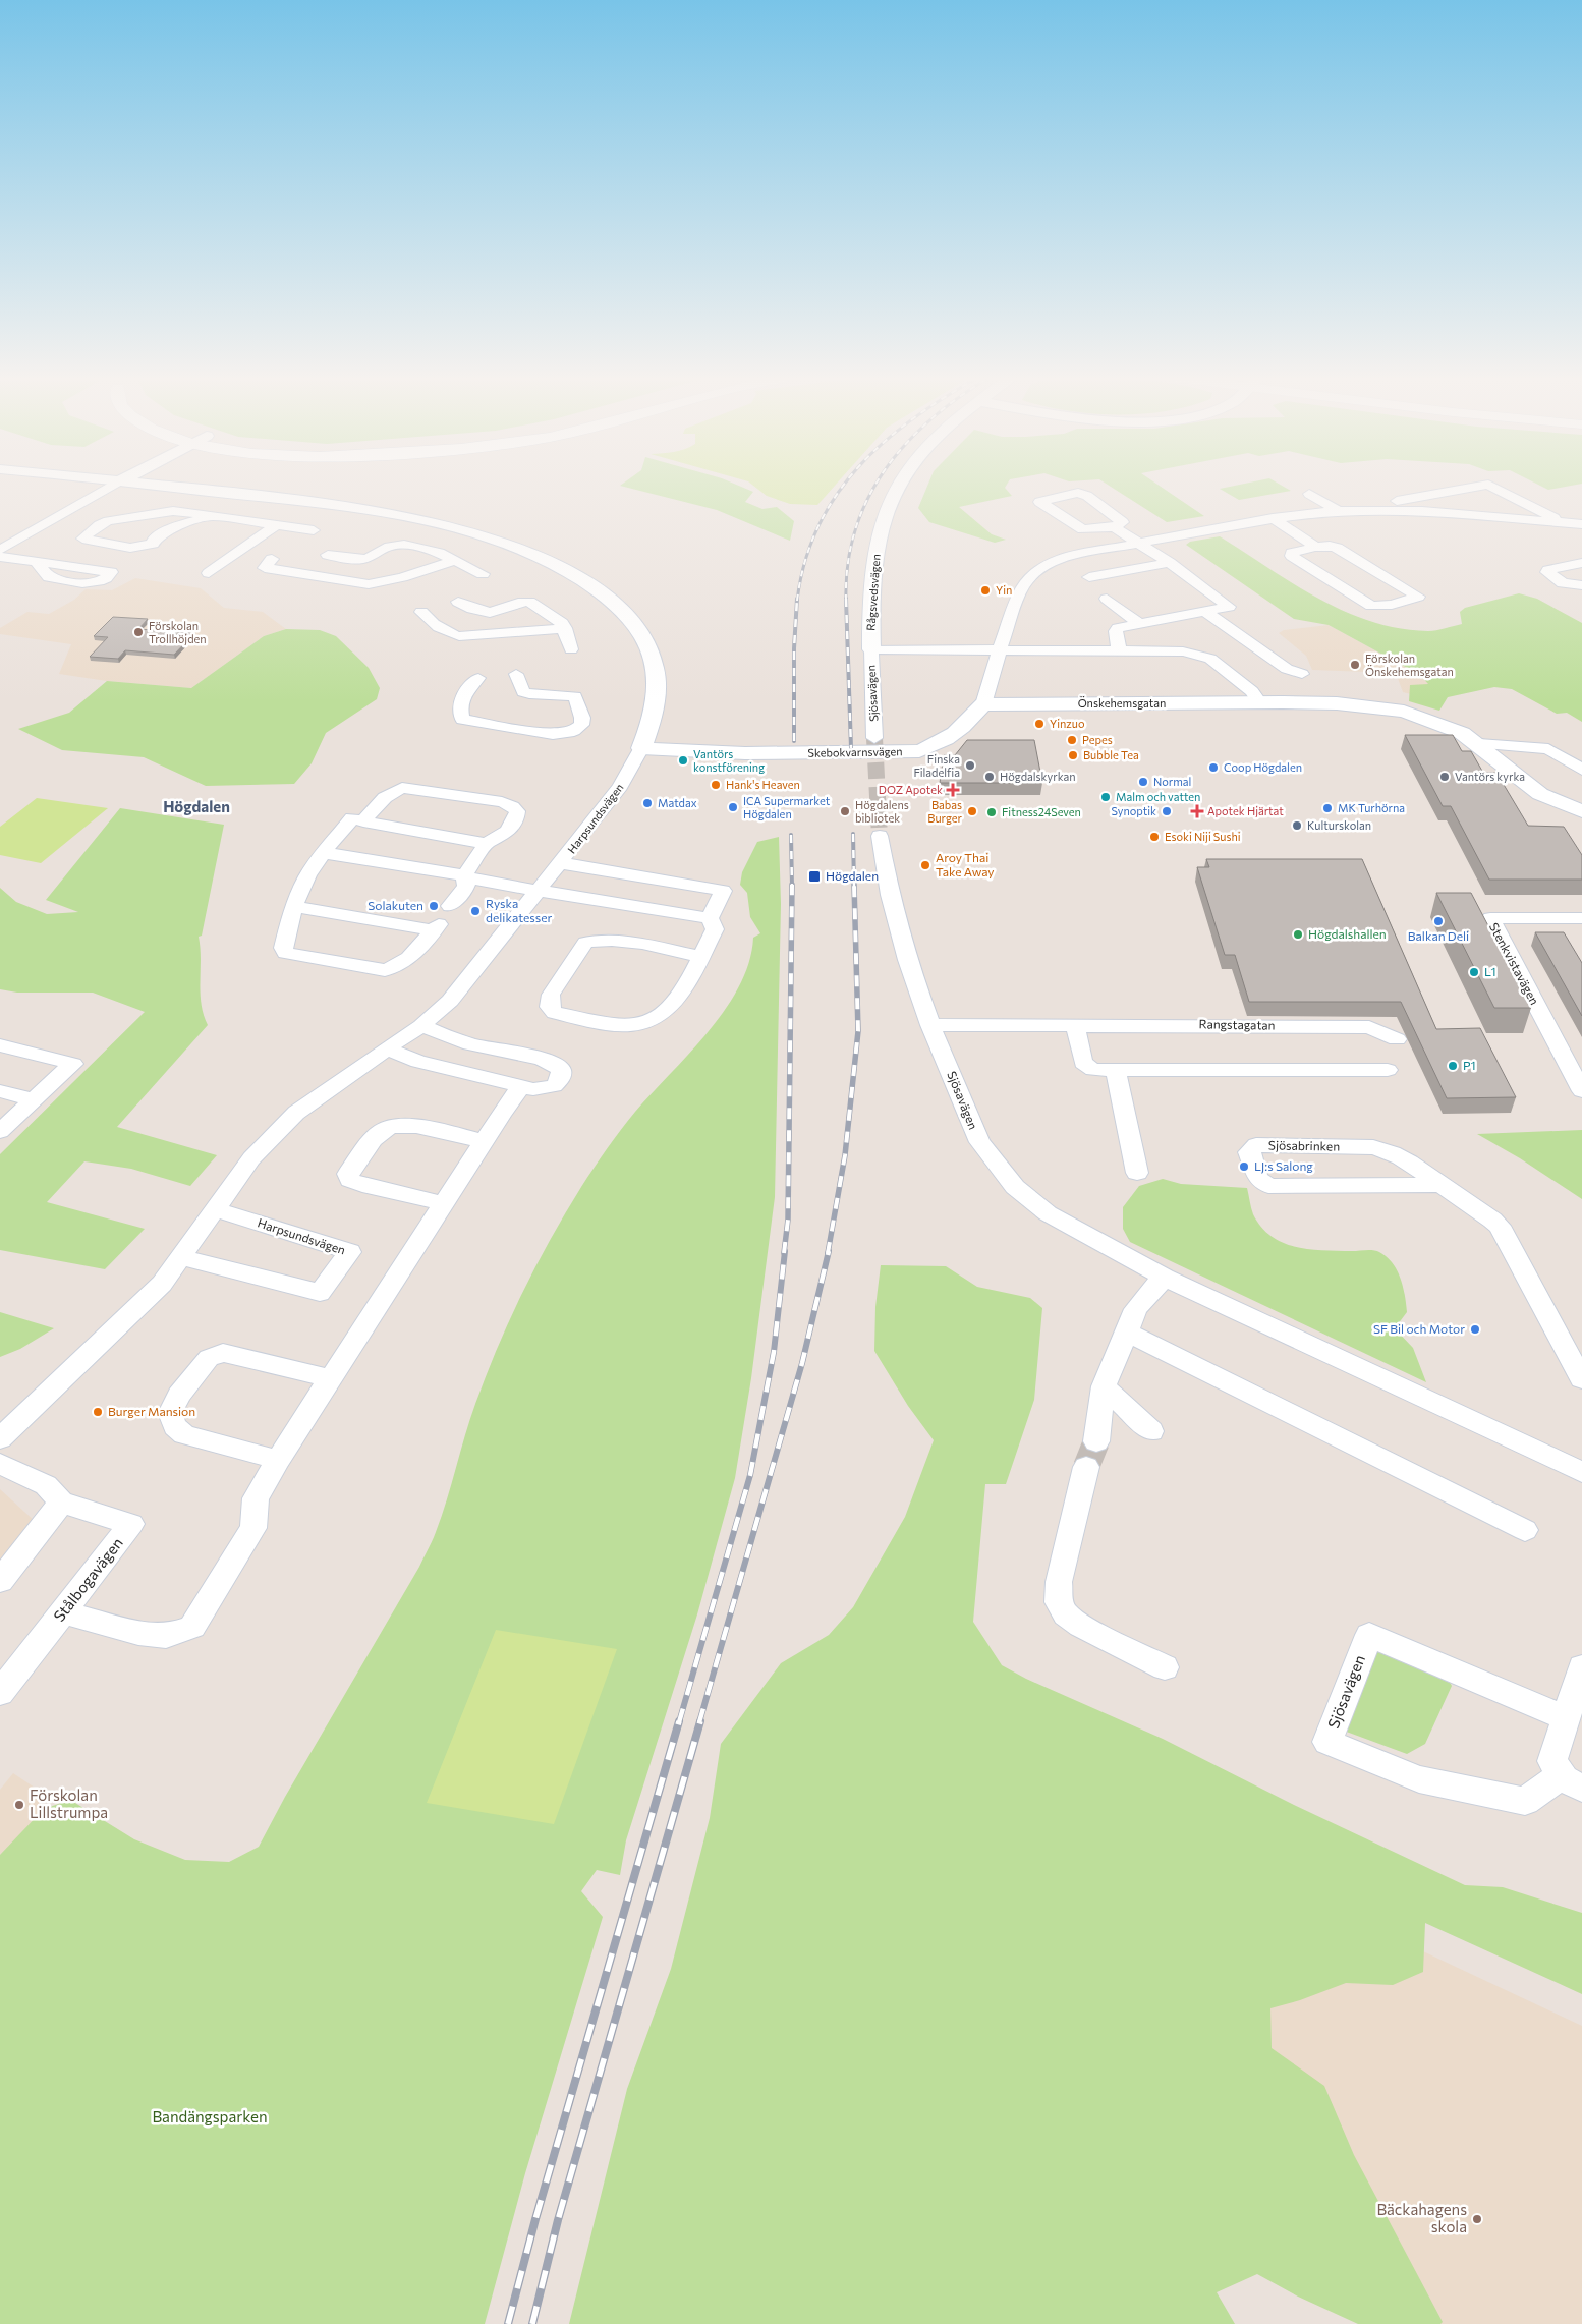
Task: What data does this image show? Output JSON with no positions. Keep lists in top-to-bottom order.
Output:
{
  "streets": {
    "street": [
      "Rågsvedsvägen",
      "Sjösavägen",
      "Önskehemsgatan",
      "Skebokvarnsvägen",
      "Harpsundsvägen",
      "Stenkvistavägen",
      "Rangstagatan",
      "Sjösabrinken",
      "Stålbogavägen"
    ]
  },
  "crossings": [
    ["Rågsvedsvägen", "Sjösavägen"],
    ["Sjösavägen", "Rangstagatan"],
    ["Önskehemsgatan", "Skebokvarnsvägen"],
    ["Skebokvarnsvägen", "Harpsundsvägen"]
  ],
  "districts": ["Högdalen"],
  "parks": ["Bandängsparken"],
  "places": {
    "other": [
      "Yin",
      "Förskolan Trollhöjden",
      "Förskolan Önskehemsgatan",
      "Yinzuo",
      "Pepes",
      "Bubble Tea",
      "Vantörs konstförening",
      "Finska Filadelfia",
      "Coop Högdalen",
      "Högdalskyrkan",
      "Vantörs kyrka",
      "Normal",
      "Hank's Heaven",
      "Malm och vatten",
      "Matdax",
      "ICA Supermarket Högdalen",
      "MK Turhörna",
      "Högdalens bibliotek",
      "Babas Burger",
      "Synoptik",
      "Fitness24Seven",
      "Kulturskolan",
      "Esoki Niji Sushi",
      "Aroy Thai Take Away",
      "Solakuten",
      "Ryska delikatesser",
      "Balkan Deli",
      "Högdalshallen",
      "L1",
      "P1",
      "LJ:s Salong",
      "SF Bil och Motor",
      "Burger Mansion",
      "Förskolan Lillstrumpa",
      "Bäckahagens skola"
    ],
    "health": ["DOZ Apotek", "Apotek Hjärtat"],
    "transit": ["Högdalen"]
  }
}
